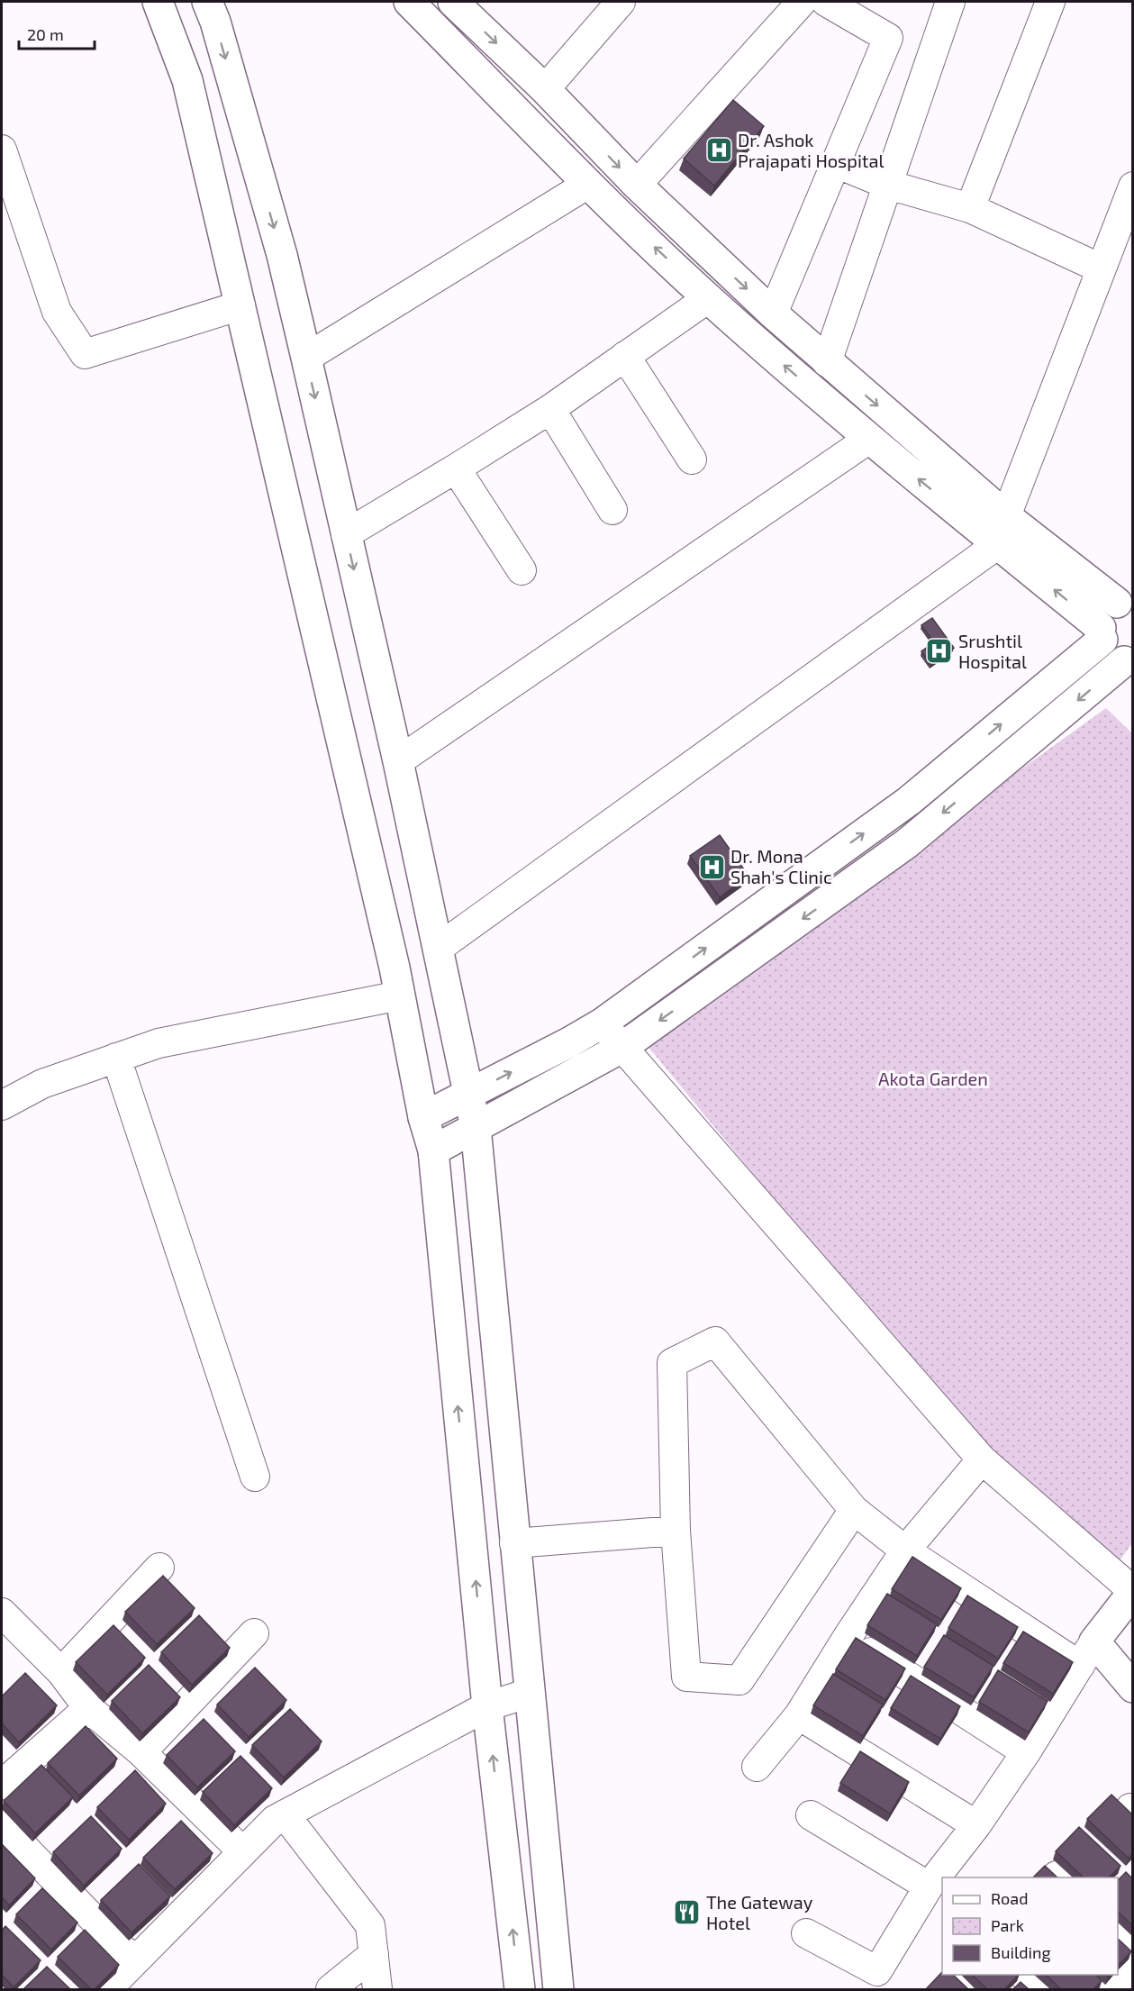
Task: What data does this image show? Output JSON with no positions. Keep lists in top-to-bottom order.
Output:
{
  "parks": ["Akota Garden"],
  "places": {
    "hospital": ["Dr. Ashok Prajapati Hospital", "Srushtil Hospital", "Dr. Mona Shah's Clinic"],
    "restaurant": ["The Gateway Hotel"]
  },
  "legend": ["Road", "Park", "Building"],
  "scale_bar": "20 m"
}
